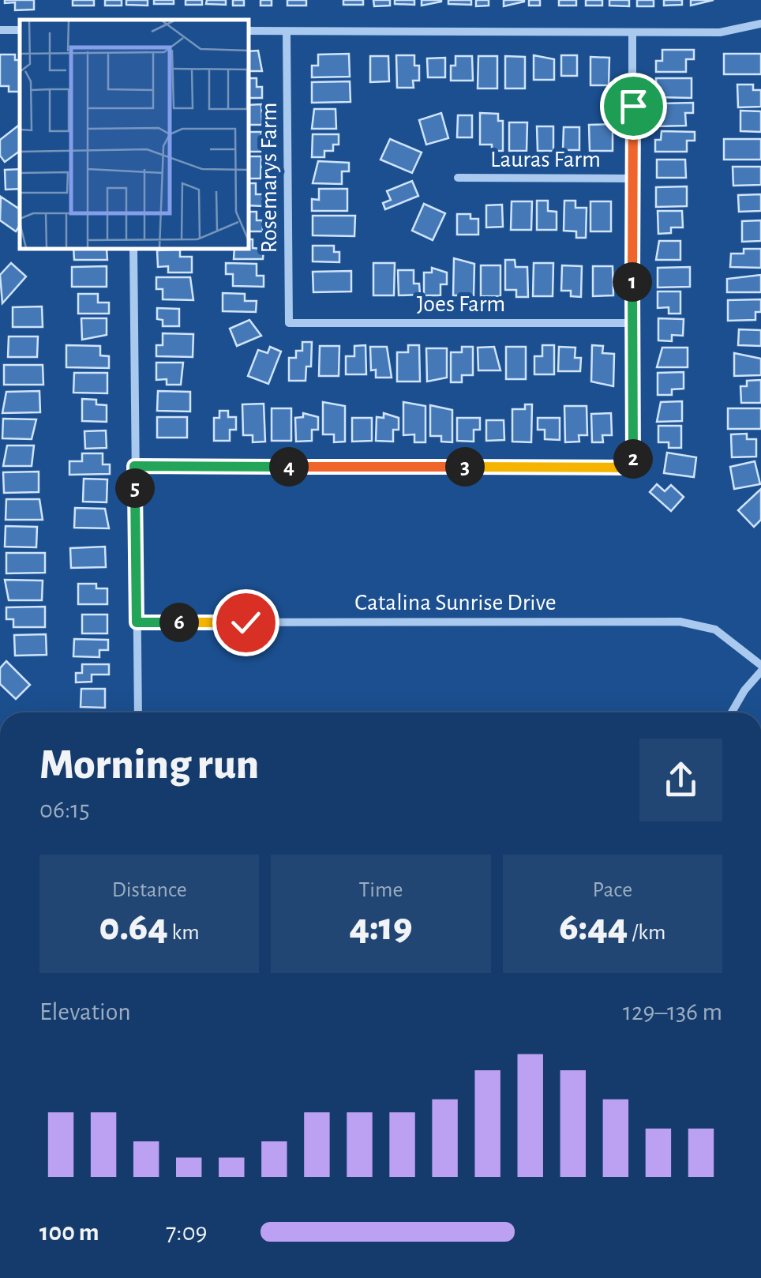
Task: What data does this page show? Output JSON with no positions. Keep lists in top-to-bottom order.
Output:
{
  "streets": {
    "street": [
      "Lauras Farm",
      "Rosemarys Farm",
      "Joes Farm",
      "Catalina Sunrise Drive"
    ]
  },
  "crossings": [
    ["Rosemarys Farm", "Joes Farm"]
  ],
  "page": {
    "pins": [
      "1",
      "2",
      "3",
      "4",
      "5",
      "6"
    ],
    "heading": ["Morning run", "06:15"],
    "stats": [
      ["Distance", "0.64 km"],
      ["Time", "4:19"],
      ["Pace", "6:44 /km"]
    ],
    "chart": ["Elevation", "129–136 m"],
    "list": [
      {
        "name": "100 m",
        "note": "7:09"
      }
    ]
  }
}
